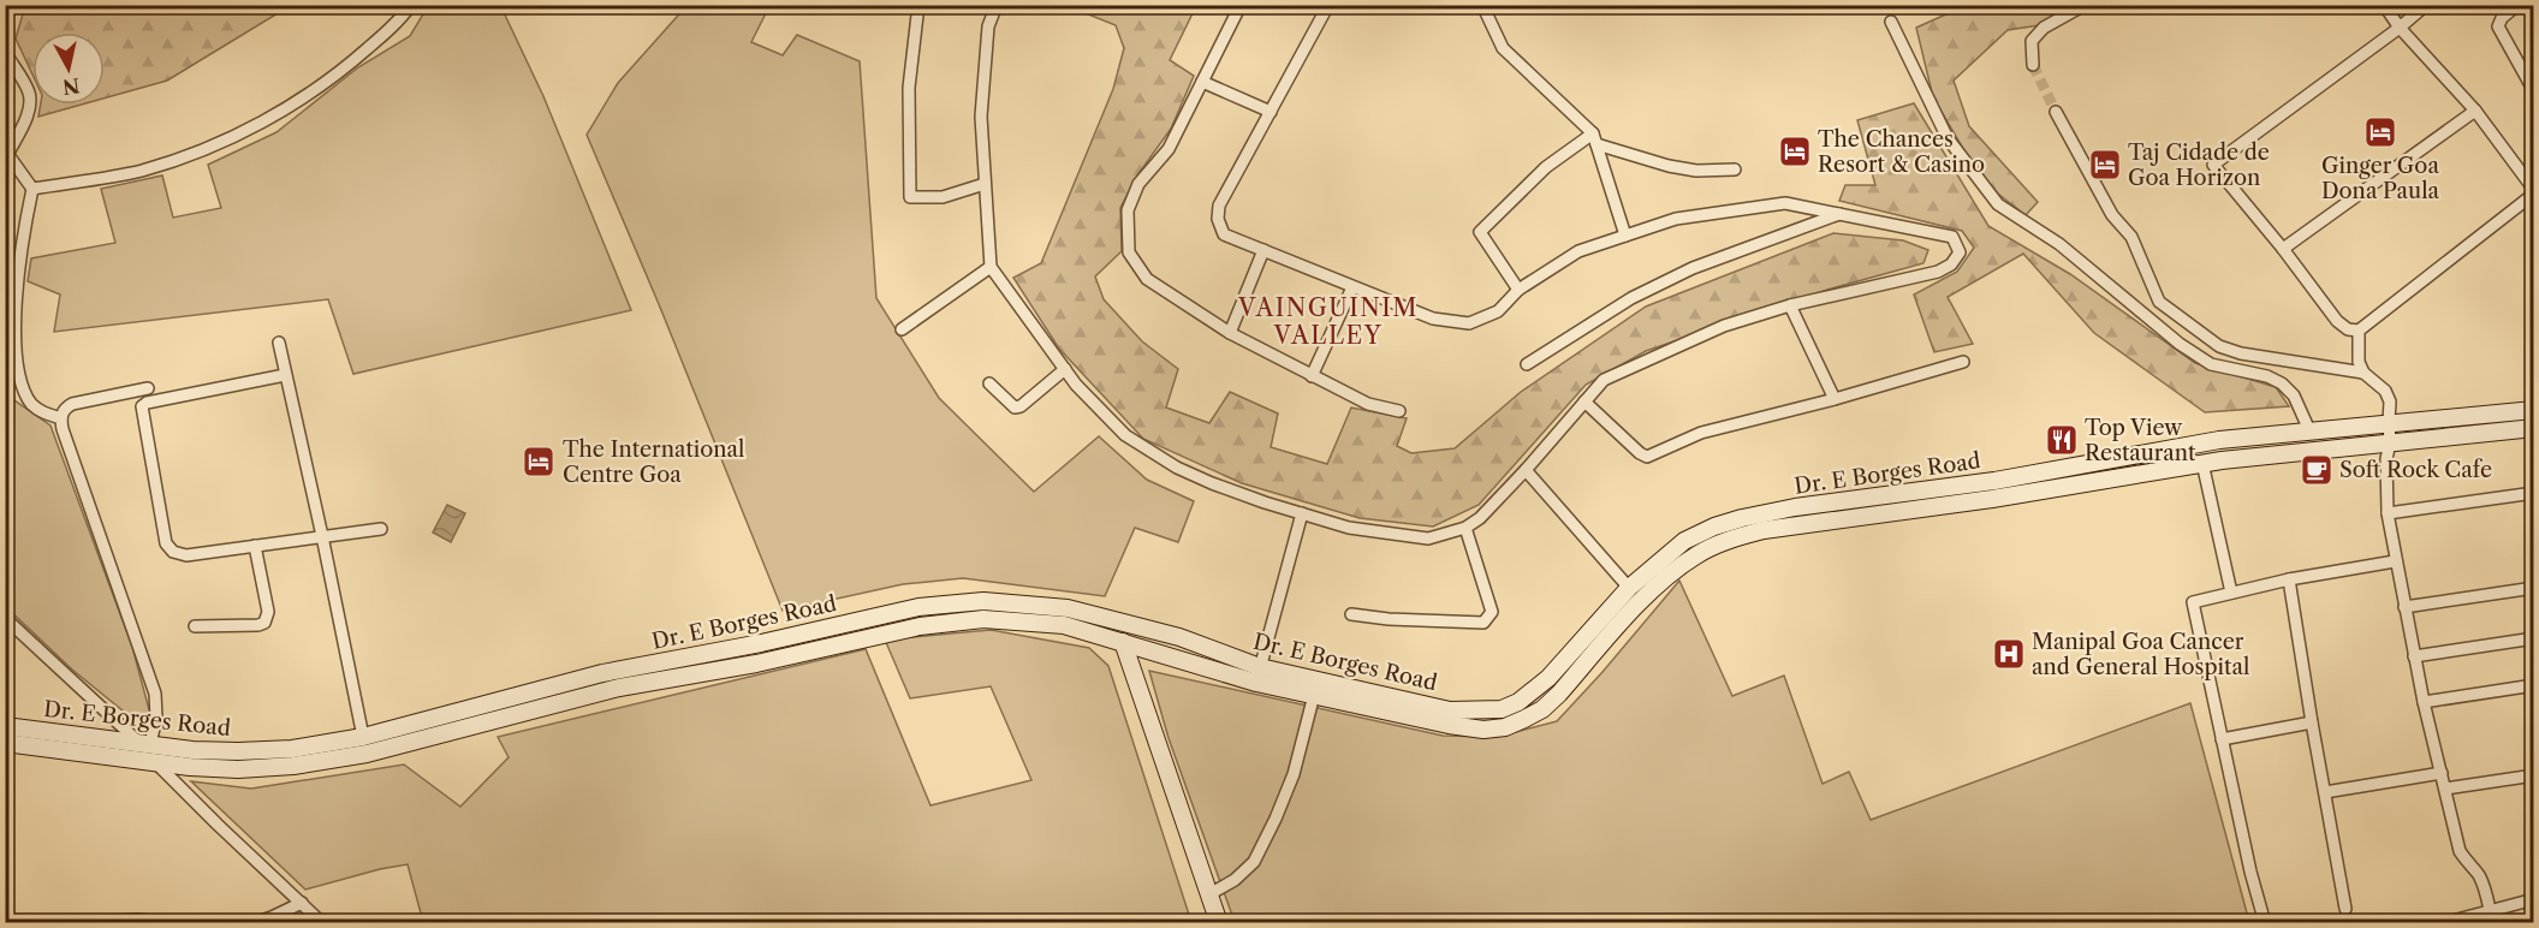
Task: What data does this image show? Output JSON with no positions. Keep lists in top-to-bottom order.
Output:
{
  "streets": {
    "main road": ["Dr. E Borges Road"]
  },
  "districts": ["VAINGUINIM VALLEY"],
  "places": {
    "hotel": [
      "Ginger Goa Dona Paula",
      "The Chances Resort & Casino",
      "Taj Cidade de Goa Horizon",
      "The International Centre Goa"
    ],
    "restaurant": ["Top View Restaurant"],
    "cafe": ["Soft Rock Cafe"],
    "hospital": ["Manipal Goa Cancer and General Hospital"]
  },
  "north": "bottom"
}
